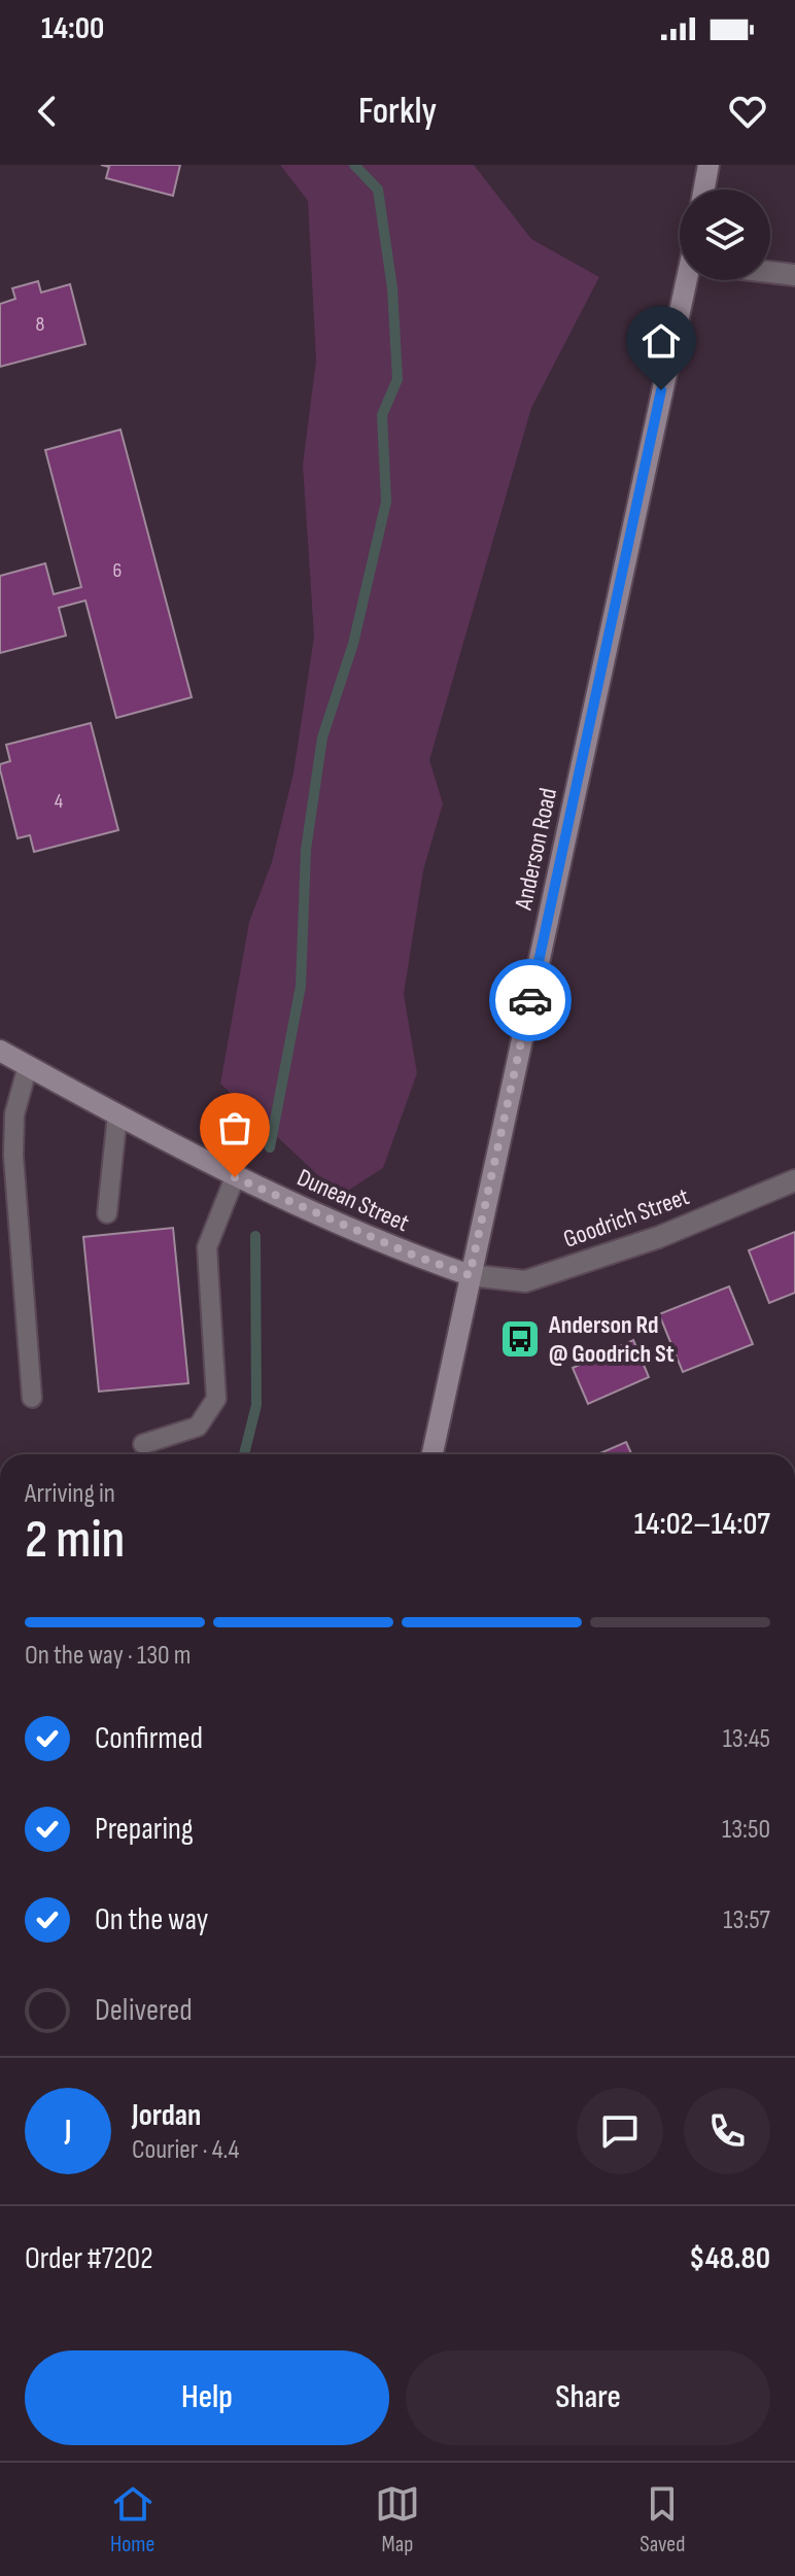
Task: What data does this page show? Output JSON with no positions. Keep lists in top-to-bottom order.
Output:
{
  "streets": {
    "main road": ["Anderson Road", "Dunean Street"],
    "street": ["Goodrich Street"]
  },
  "crossings": [
    ["Anderson Road", "Dunean Street"],
    ["Anderson Road", "Goodrich Street"],
    ["Dunean Street", "Goodrich Street"]
  ],
  "places": {
    "bus stop": ["Anderson Rd @ Goodrich St"]
  },
  "house_numbers": ["8", "6", "4"],
  "page": {
    "status": "14:00",
    "header": "Forkly",
    "heading": ["2 min", "Arriving in", "14:02–14:07"],
    "panel": [
      "Jordan",
      "Courier · 4.4",
      "Order #7202",
      "$48.80"
    ],
    "bar": "On the way · 130 m",
    "list": [
      ["Confirmed", "13:45"],
      ["Preparing", "13:50"],
      ["On the way", "13:57"],
      "Delivered"
    ],
    "round": "J",
    "buttons": ["Help", "Share"],
    "tabs": ["Home", "Map", "Saved"]
  }
}
